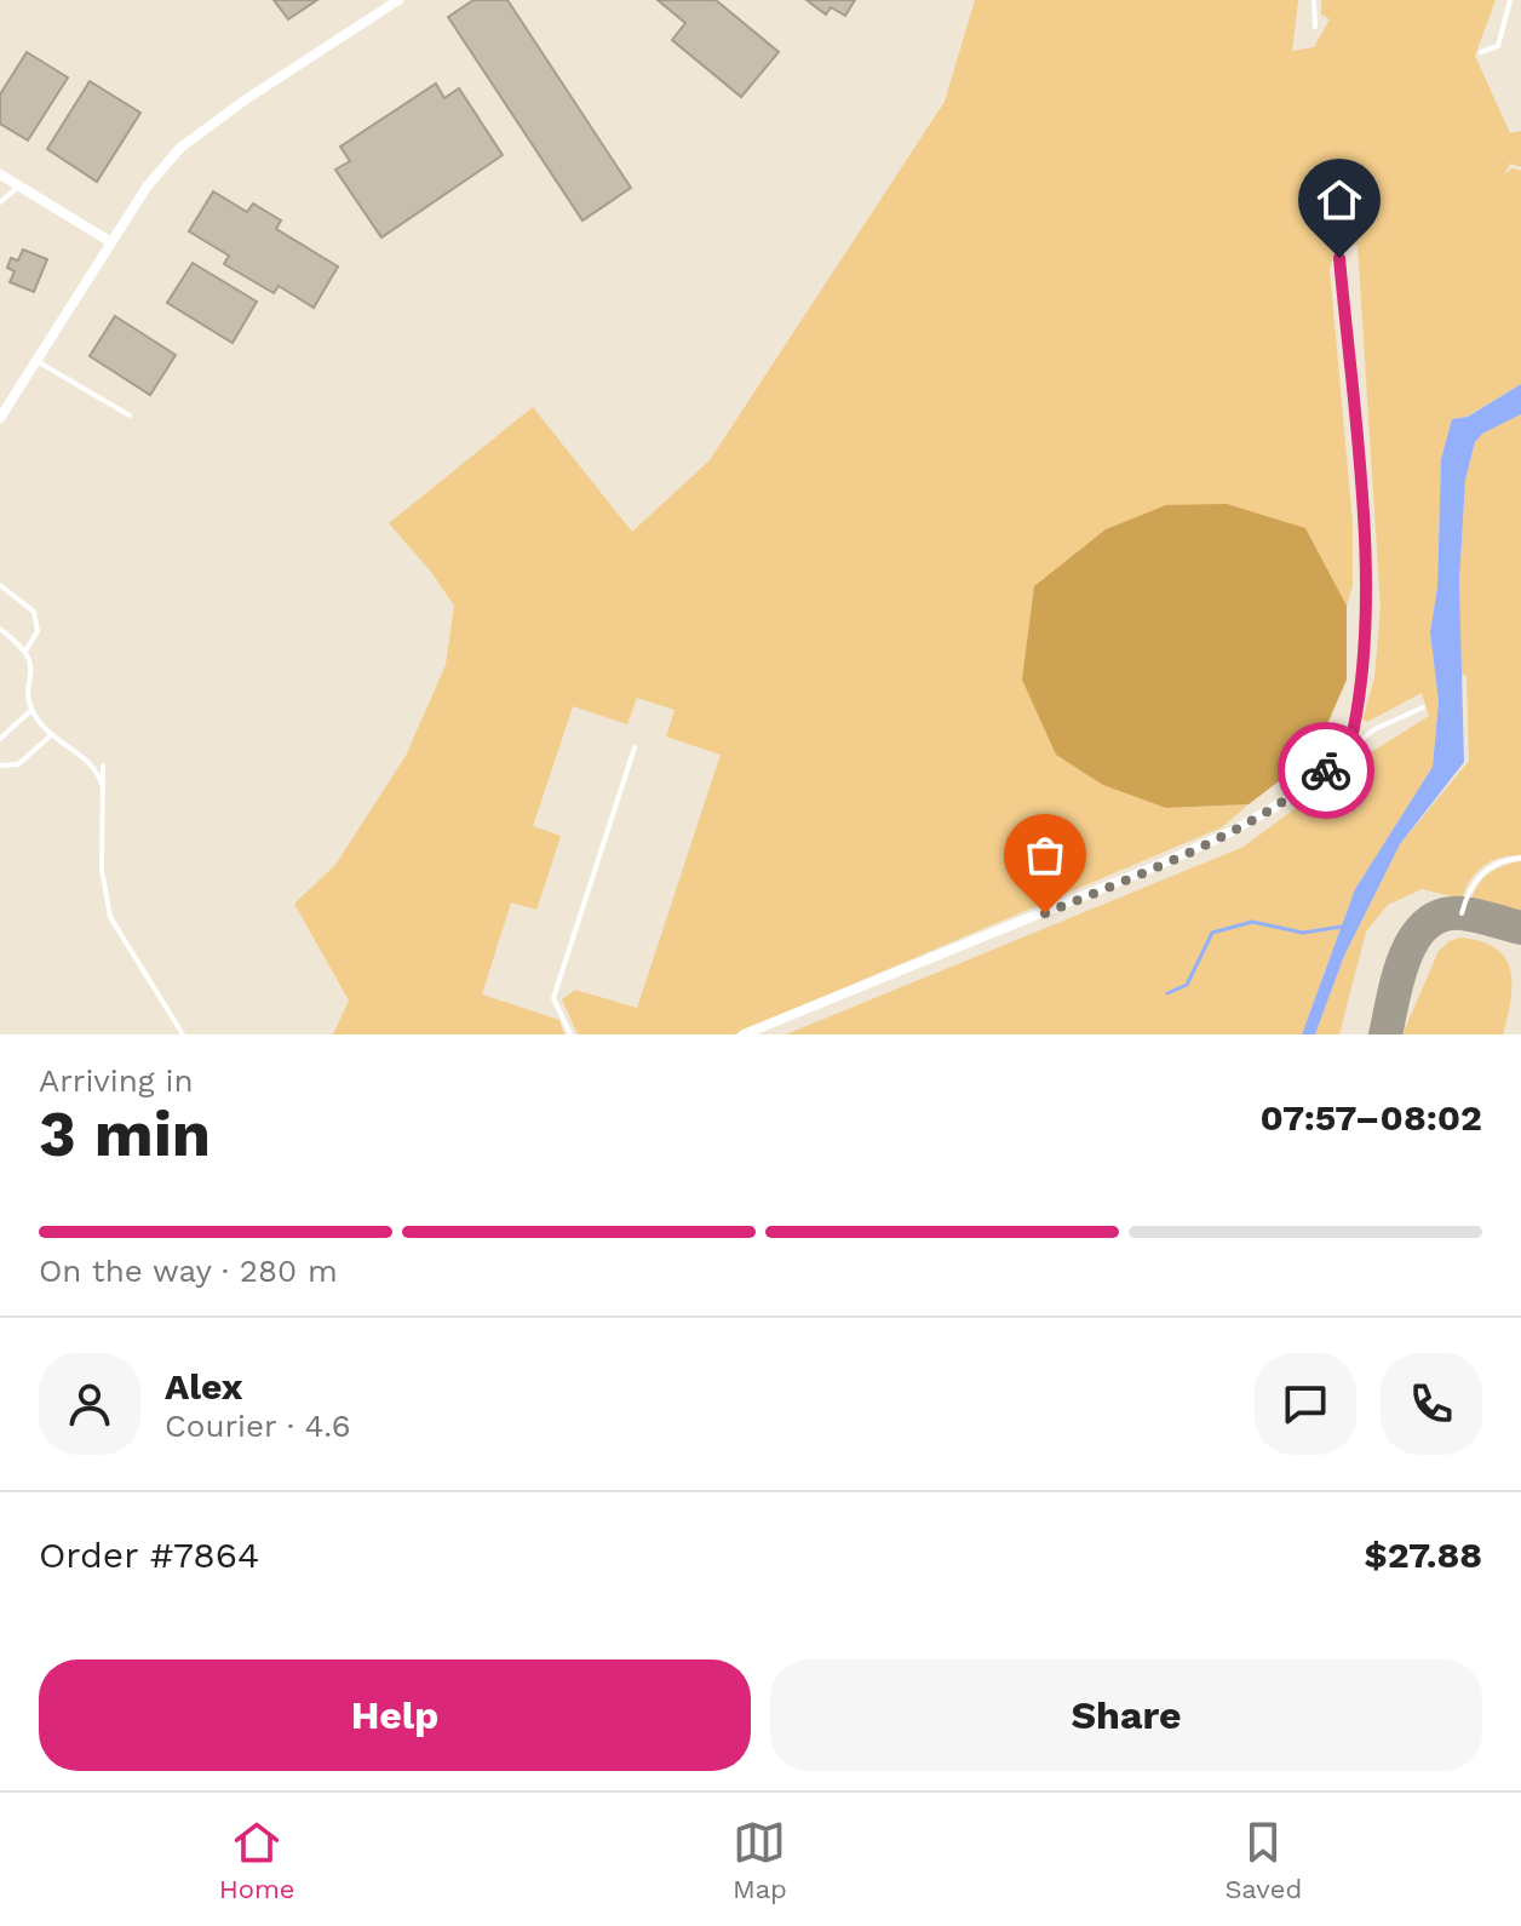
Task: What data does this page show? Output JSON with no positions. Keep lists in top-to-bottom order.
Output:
{
  "page": {
    "heading": ["3 min", "Arriving in", "07:57–08:02"],
    "panel": [
      "Alex",
      "Courier · 4.6",
      "Order #7864",
      "$27.88"
    ],
    "bar": "On the way · 280 m",
    "buttons": ["Help", "Share"],
    "tabs": ["Home", "Map", "Saved"]
  }
}
